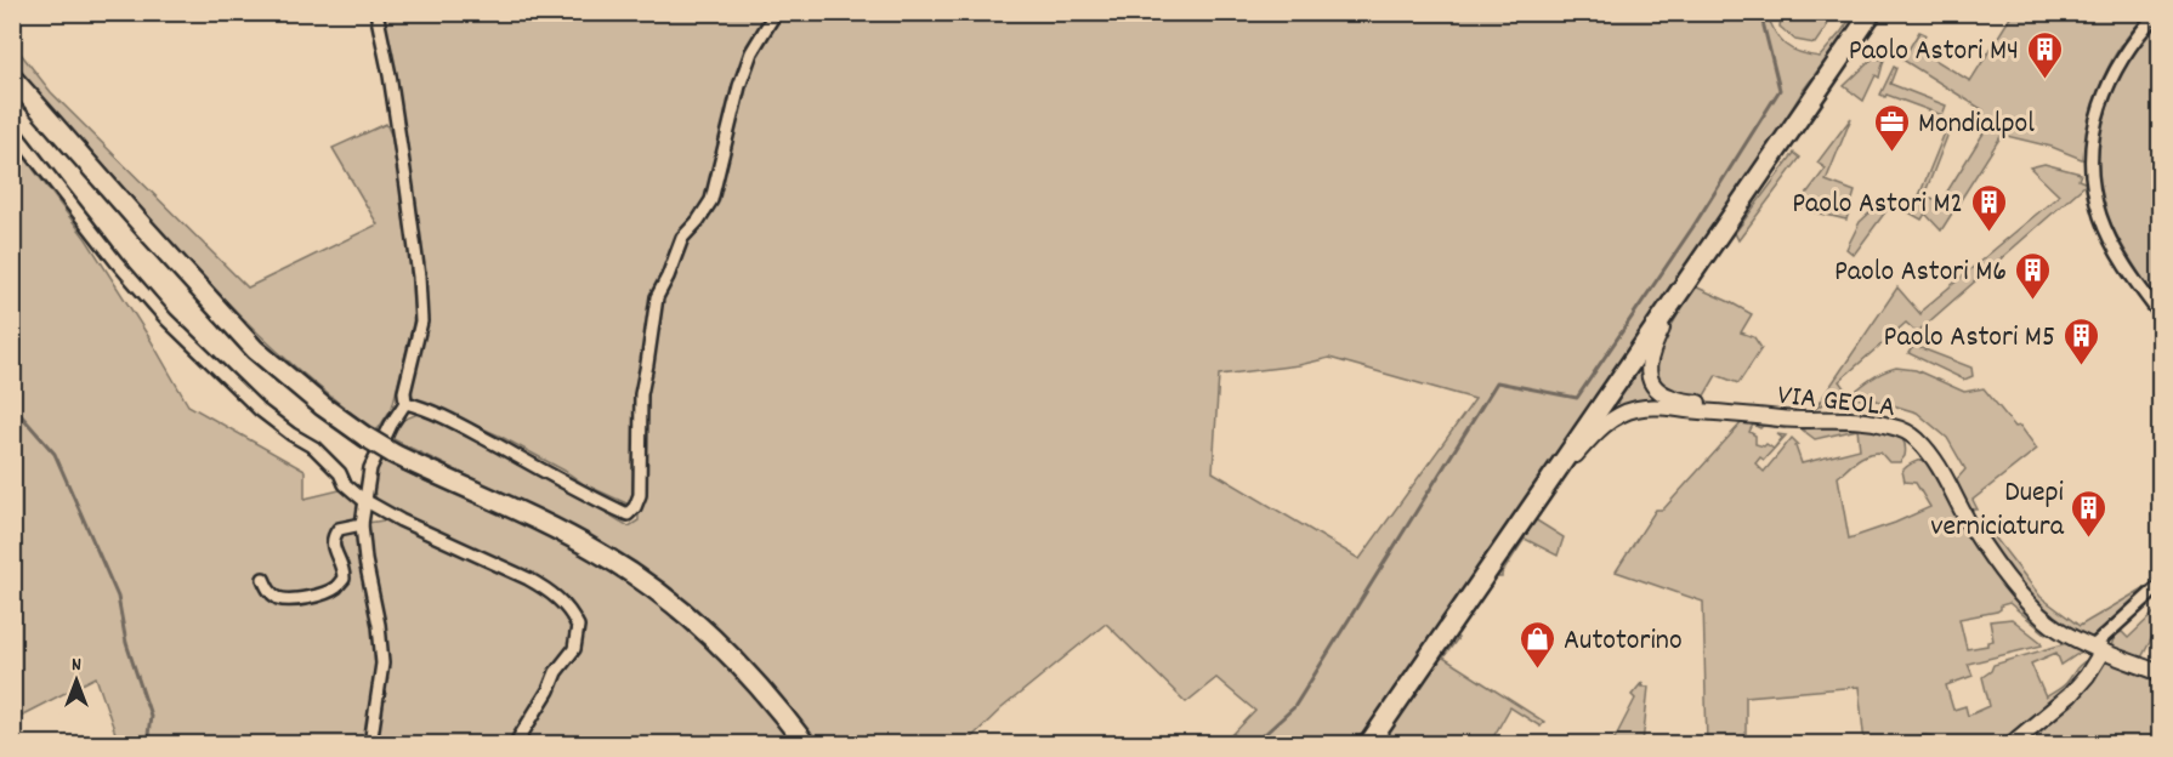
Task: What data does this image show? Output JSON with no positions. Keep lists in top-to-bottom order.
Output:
{
  "streets": {
    "street": ["VIA GEOLA"]
  },
  "places": {
    "building": [
      "Paolo Astori M4",
      "Paolo Astori M2",
      "Paolo Astori M6",
      "Paolo Astori M5",
      "Duepi verniciatura"
    ],
    "office": ["Mondialpol"],
    "shop": ["Autotorino"]
  },
  "north": "top"
}
